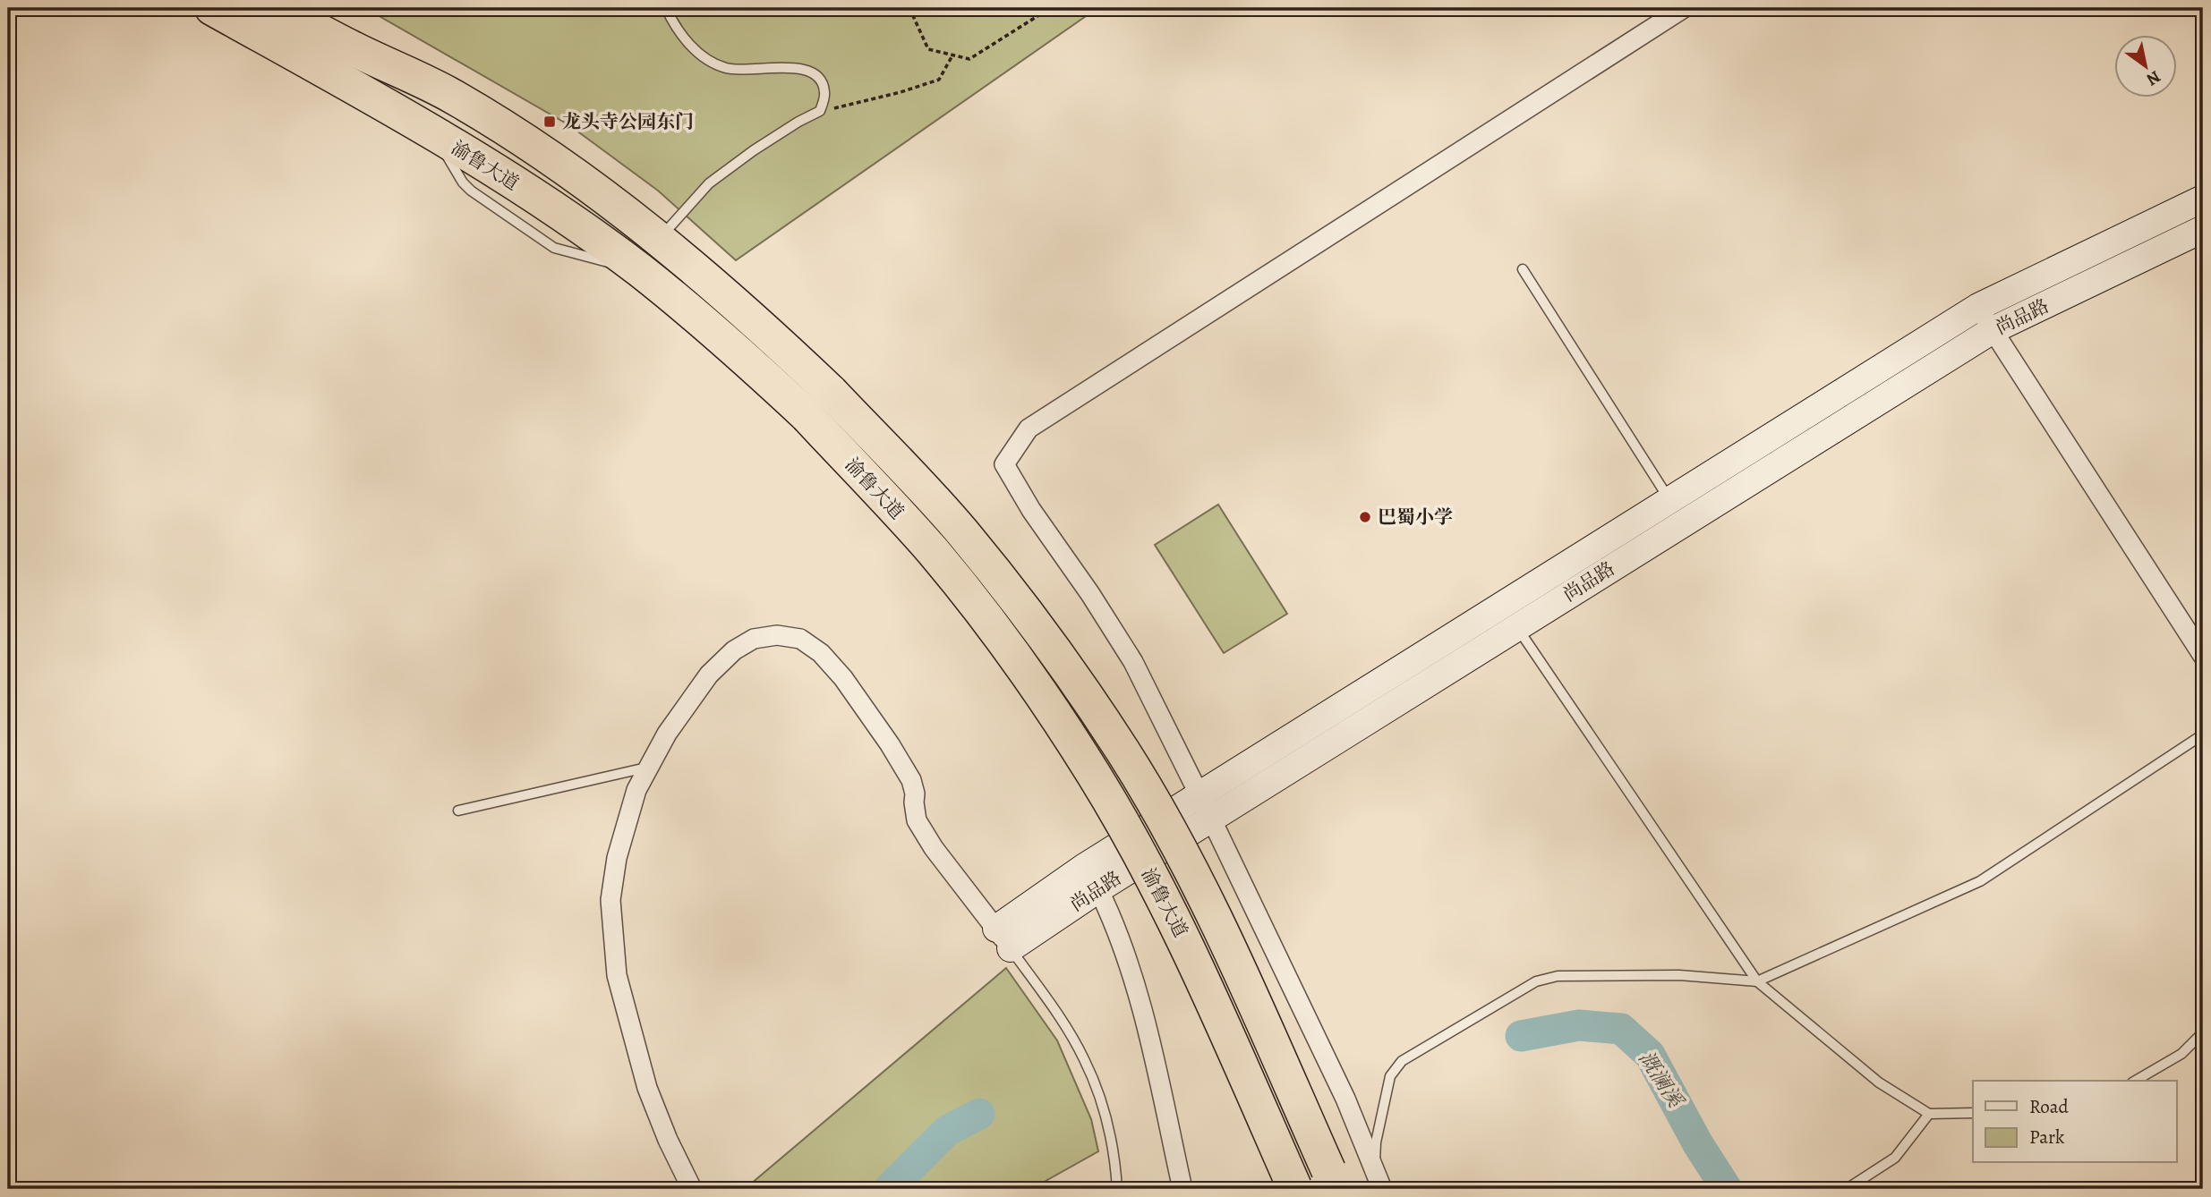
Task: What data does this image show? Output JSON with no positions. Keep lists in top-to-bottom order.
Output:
{
  "streets": {
    "highway": ["渝鲁大道"],
    "main road": ["尚品路"]
  },
  "water": ["溉澜溪"],
  "places": {
    "transit": ["龙头寺公园东门"],
    "other": ["巴蜀小学"]
  },
  "legend": ["Road", "Park"],
  "north": "bottom right"
}
